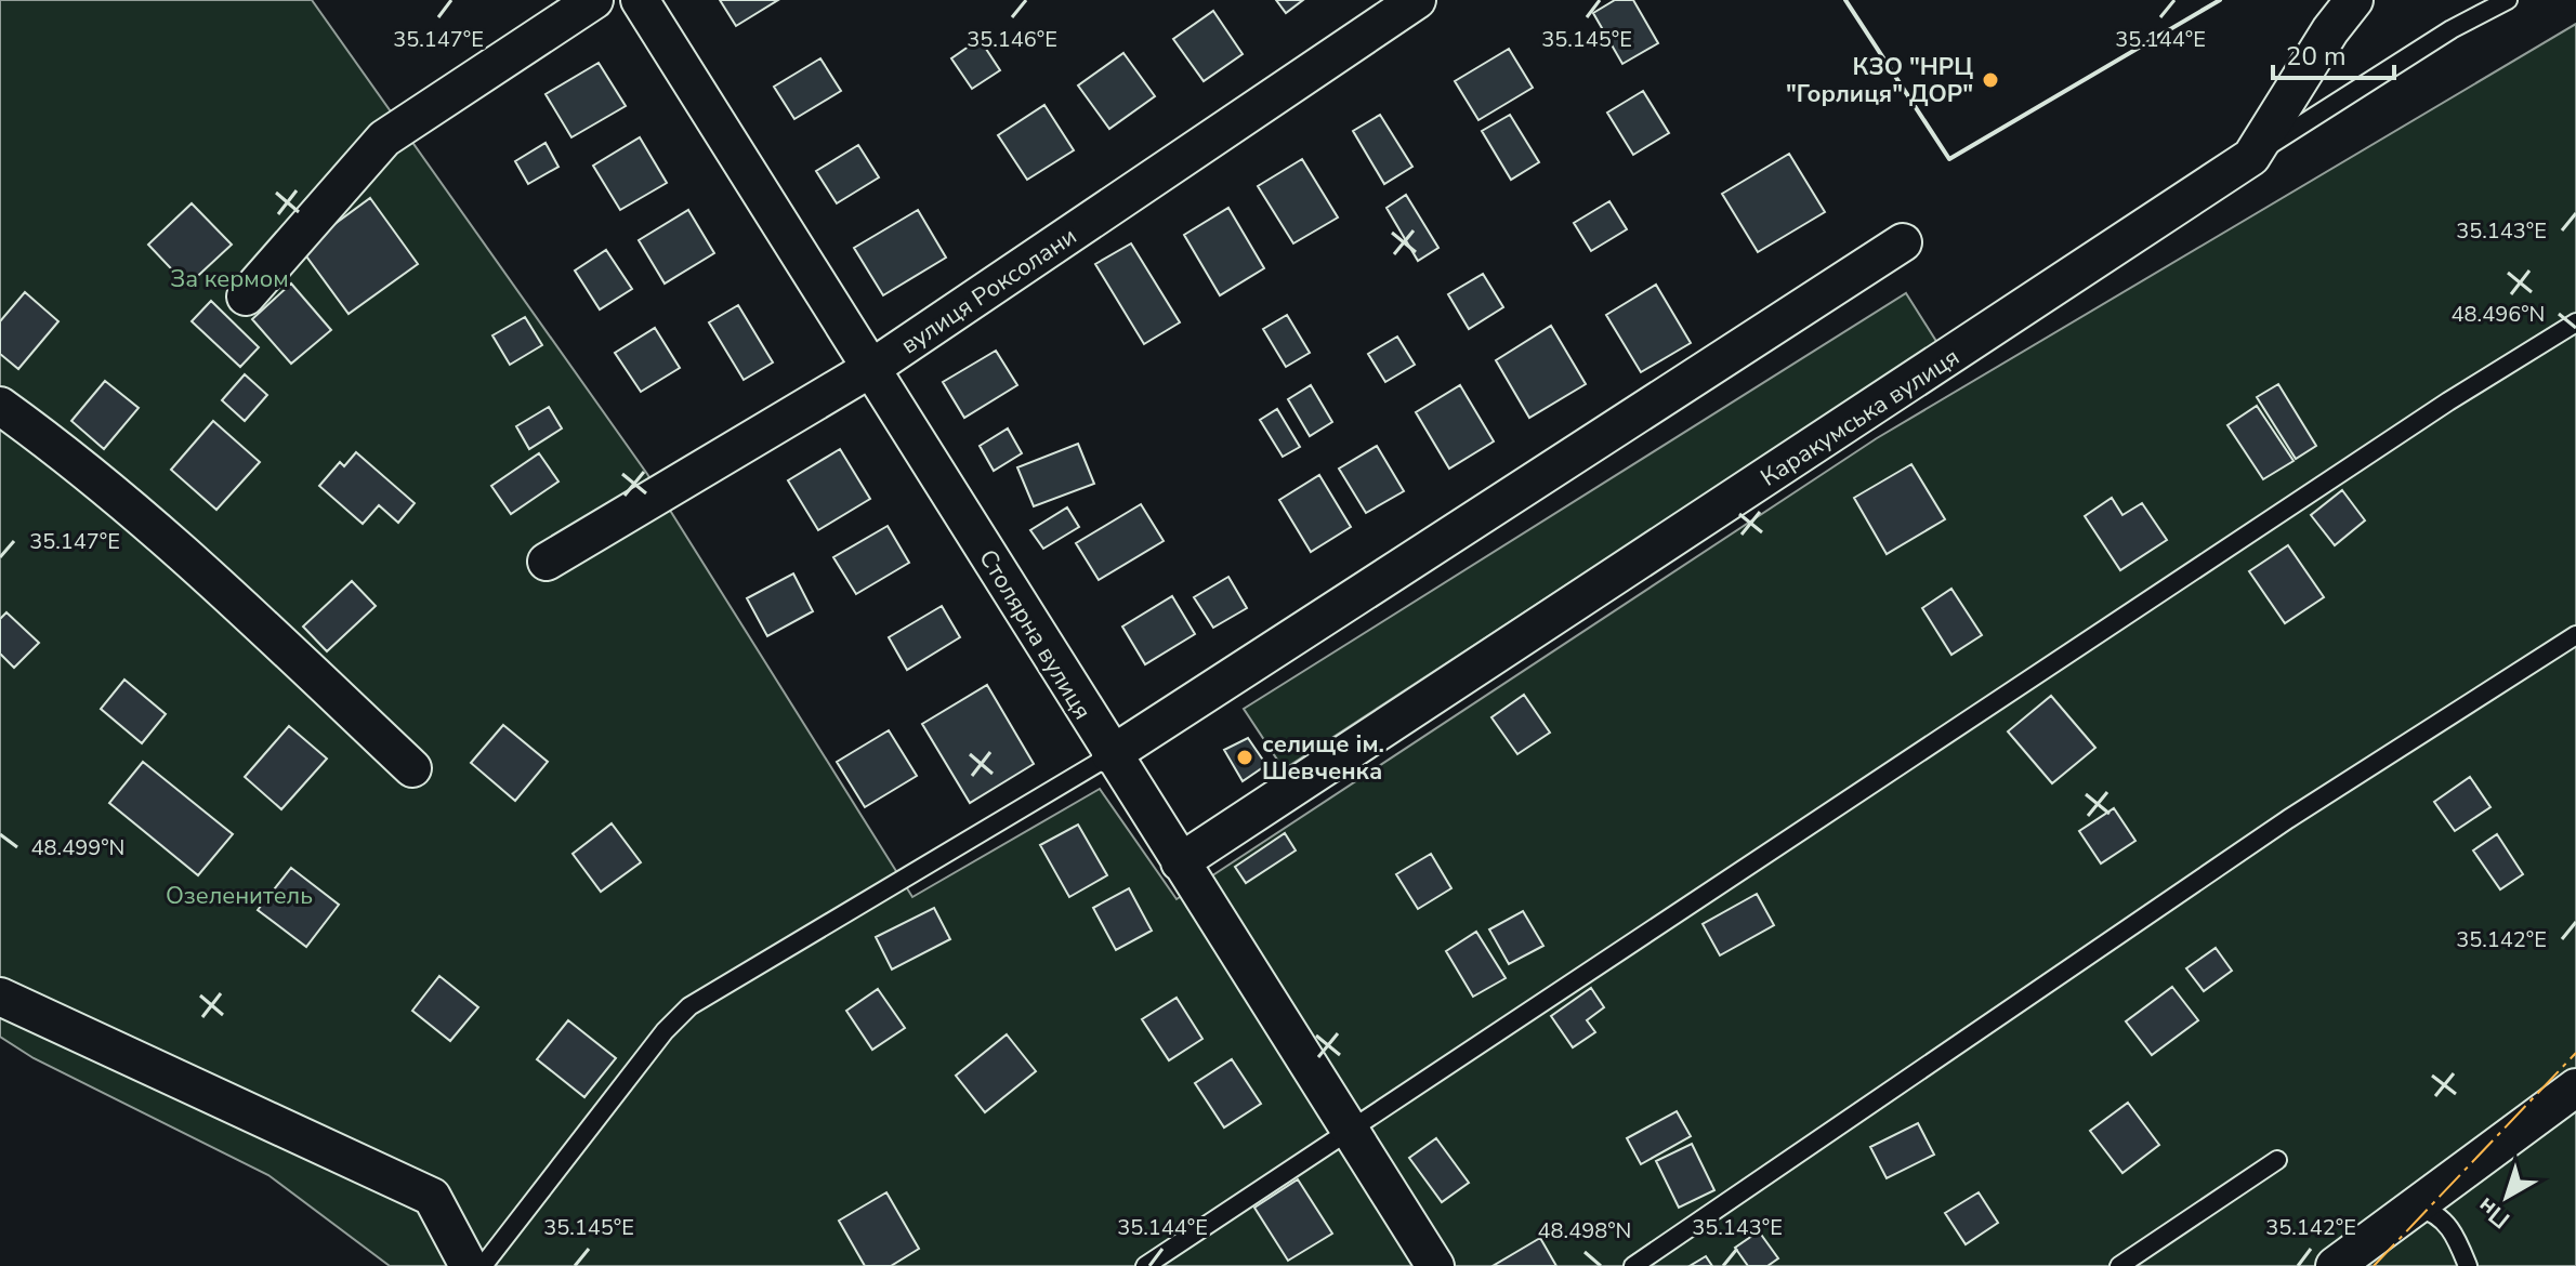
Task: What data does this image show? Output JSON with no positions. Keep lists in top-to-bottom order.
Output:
{
  "streets": {
    "street": ["вулиця Роксолани", "Каракумська вулиця", "Столярна вулиця"]
  },
  "crossings": [
    ["вулиця Роксолани", "Столярна вулиця"],
    ["Каракумська вулиця", "Столярна вулиця"]
  ],
  "parks": ["За кермом", "Озеленитель"],
  "places": ["КЗО \"НРЦ \"Горлиця\" ДОР\"", "селище ім. Шевченка"],
  "scale_bar": "20 m",
  "north": "bottom left",
  "coordinates": [
    "35.147°E",
    "35.146°E",
    "35.145°E",
    "35.144°E",
    "35.143°E",
    "48.496°N",
    "48.499°N",
    "35.142°E",
    "48.498°N"
  ]
}
